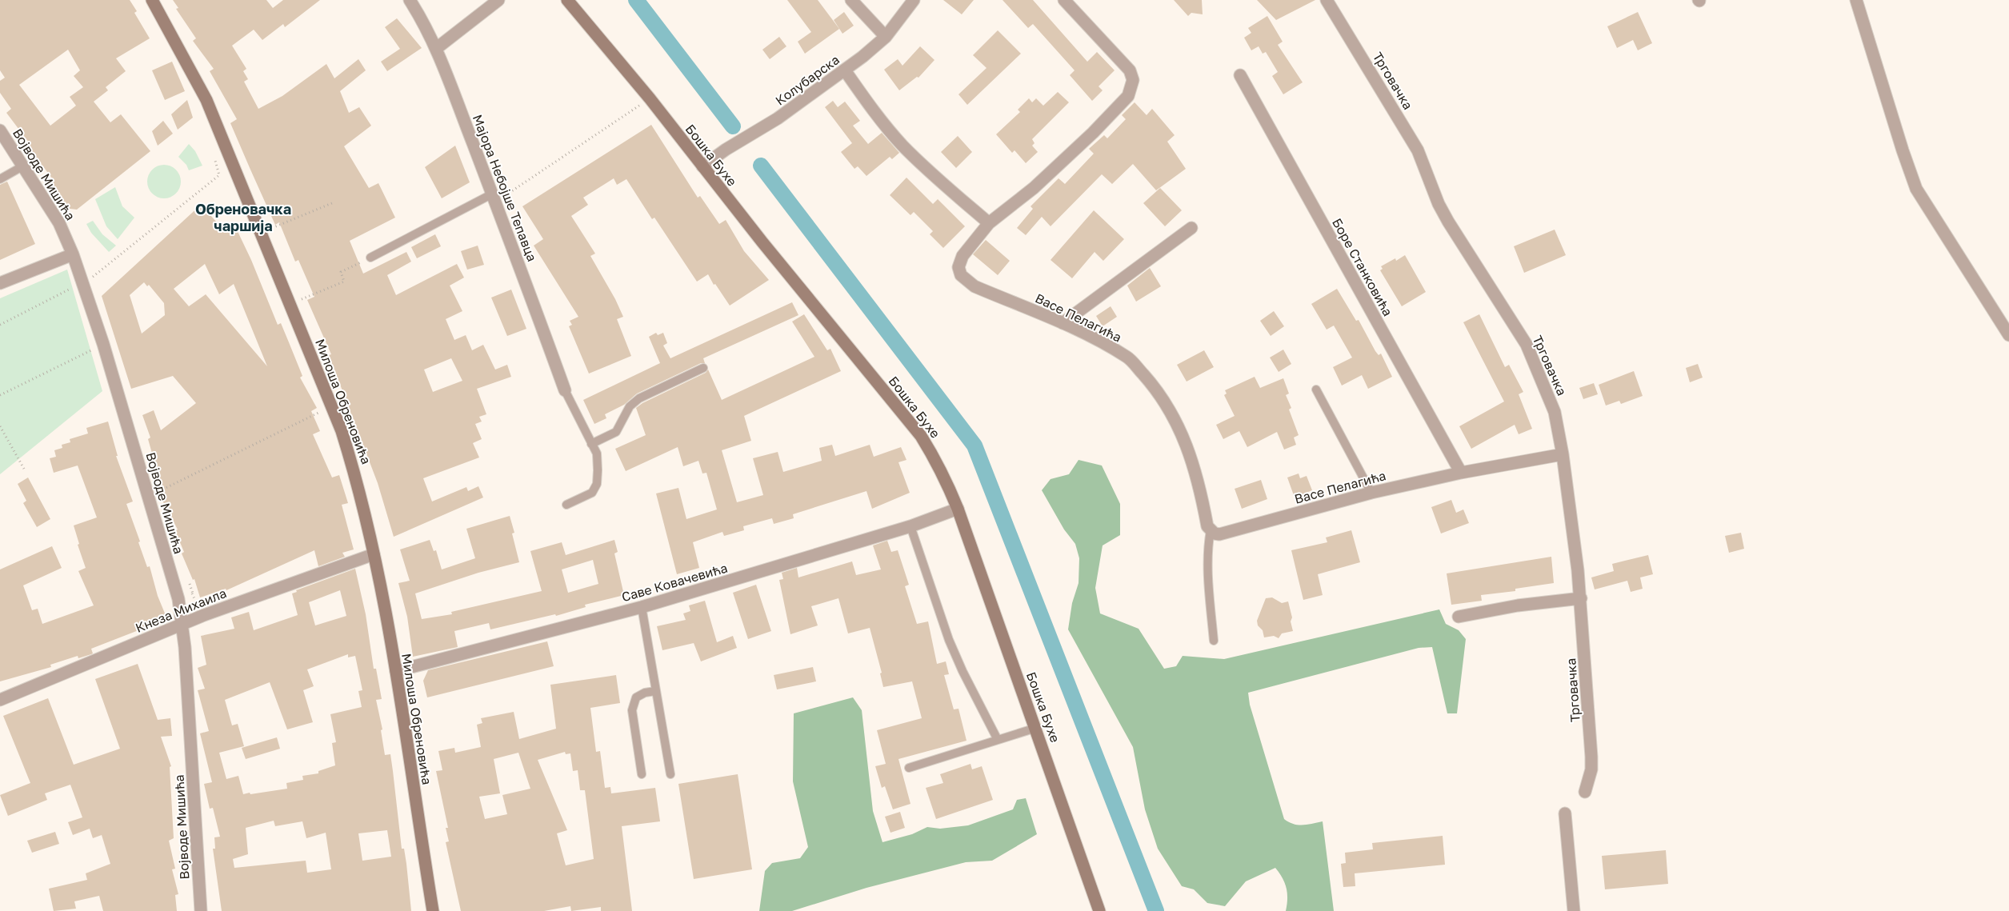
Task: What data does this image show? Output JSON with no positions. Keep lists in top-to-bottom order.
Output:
{
  "streets": {
    "main road": ["Бошка Бухе", "Милоша Обреновића"],
    "street": [
      "Колубарска",
      "Трговачка",
      "Војводе Мишића",
      "Мајора Небојше Тепавца",
      "Боре Станковића",
      "Васе Пелагића",
      "Саве Ковачевића",
      "Кнеза Михаила"
    ]
  },
  "crossings": [
    ["Колубарска", "Бошка Бухе"],
    ["Трговачка", "Васе Пелагића"],
    ["Бошка Бухе", "Саве Ковачевића"],
    ["Војводе Мишића", "Кнеза Михаила"],
    ["Боре Станковића", "Васе Пелагића"],
    ["Милоша Обреновића", "Саве Ковачевића"],
    ["Милоша Обреновића", "Кнеза Михаила"]
  ],
  "districts": ["Обреновачка чаршија"]
}
